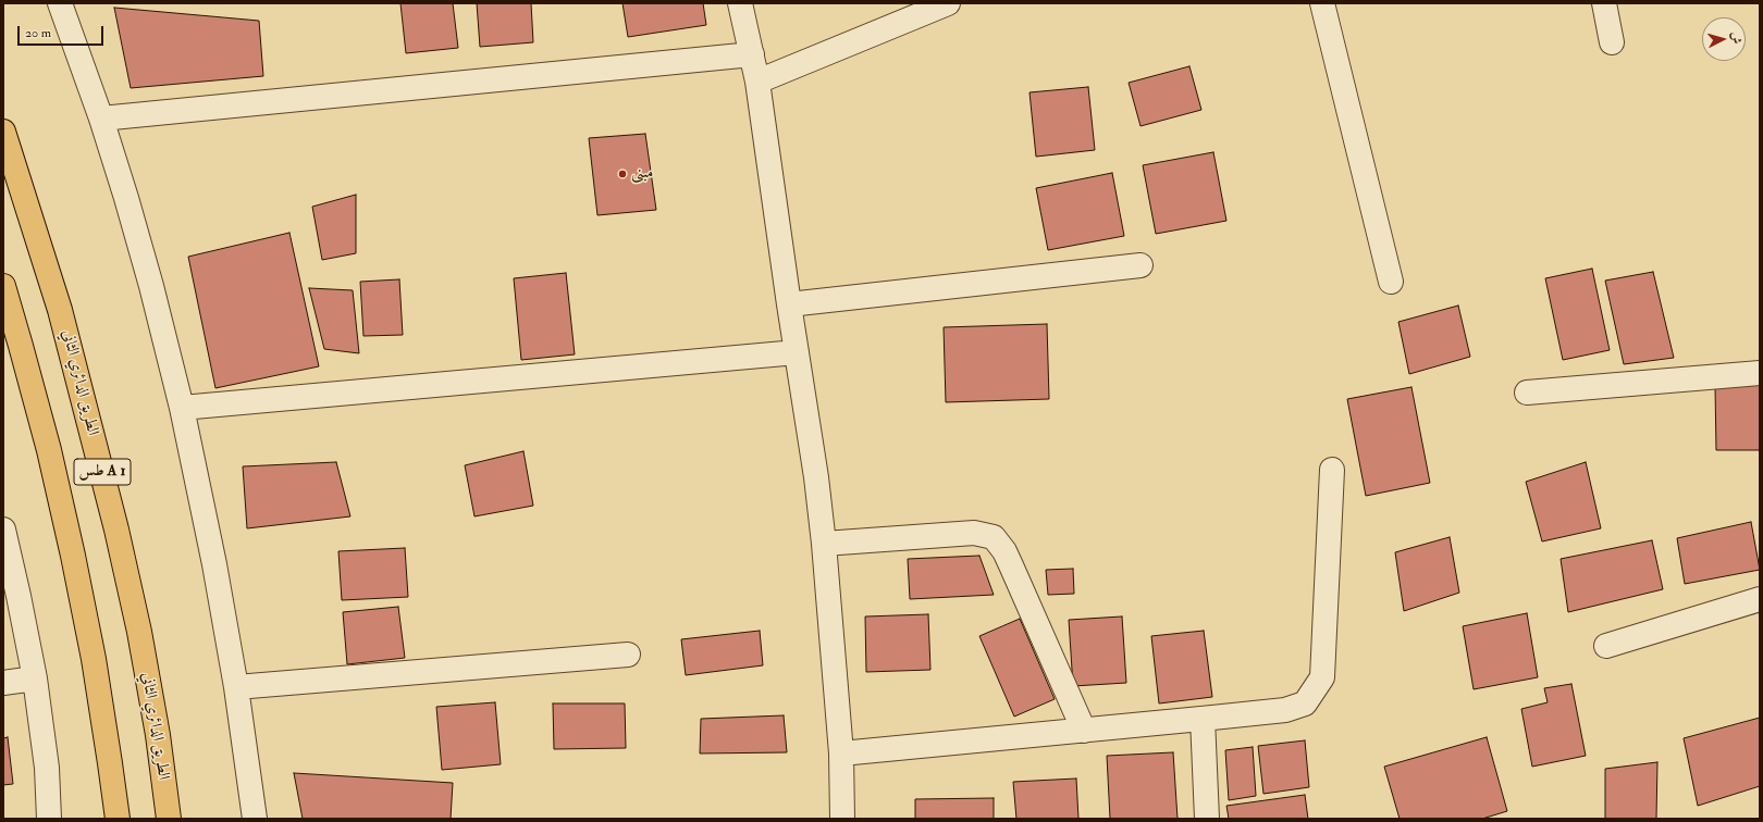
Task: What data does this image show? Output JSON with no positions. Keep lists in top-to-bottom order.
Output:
{
  "streets": {
    "highway": ["الطريق الدائري الثاني", "طس A 1"]
  },
  "places": ["مبنى"],
  "scale_bar": "20 m",
  "north": "right"
}
